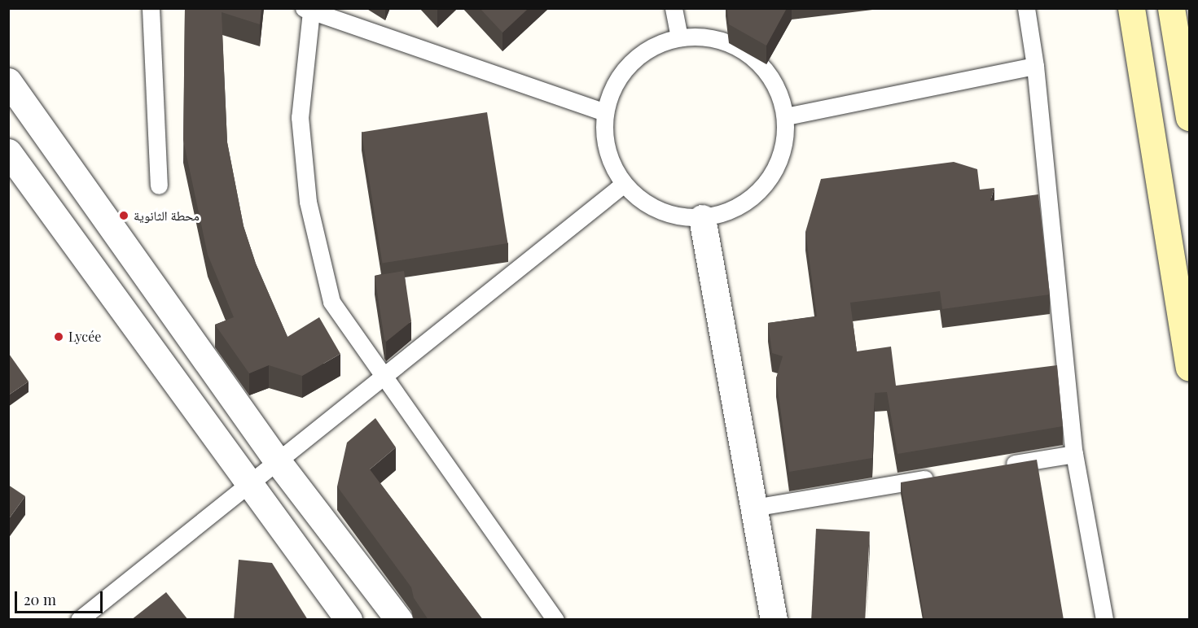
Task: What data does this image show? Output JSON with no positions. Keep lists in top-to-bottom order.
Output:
{
  "places": ["محطة الثانوية", "Lycée"],
  "scale_bar": "20 m"
}
